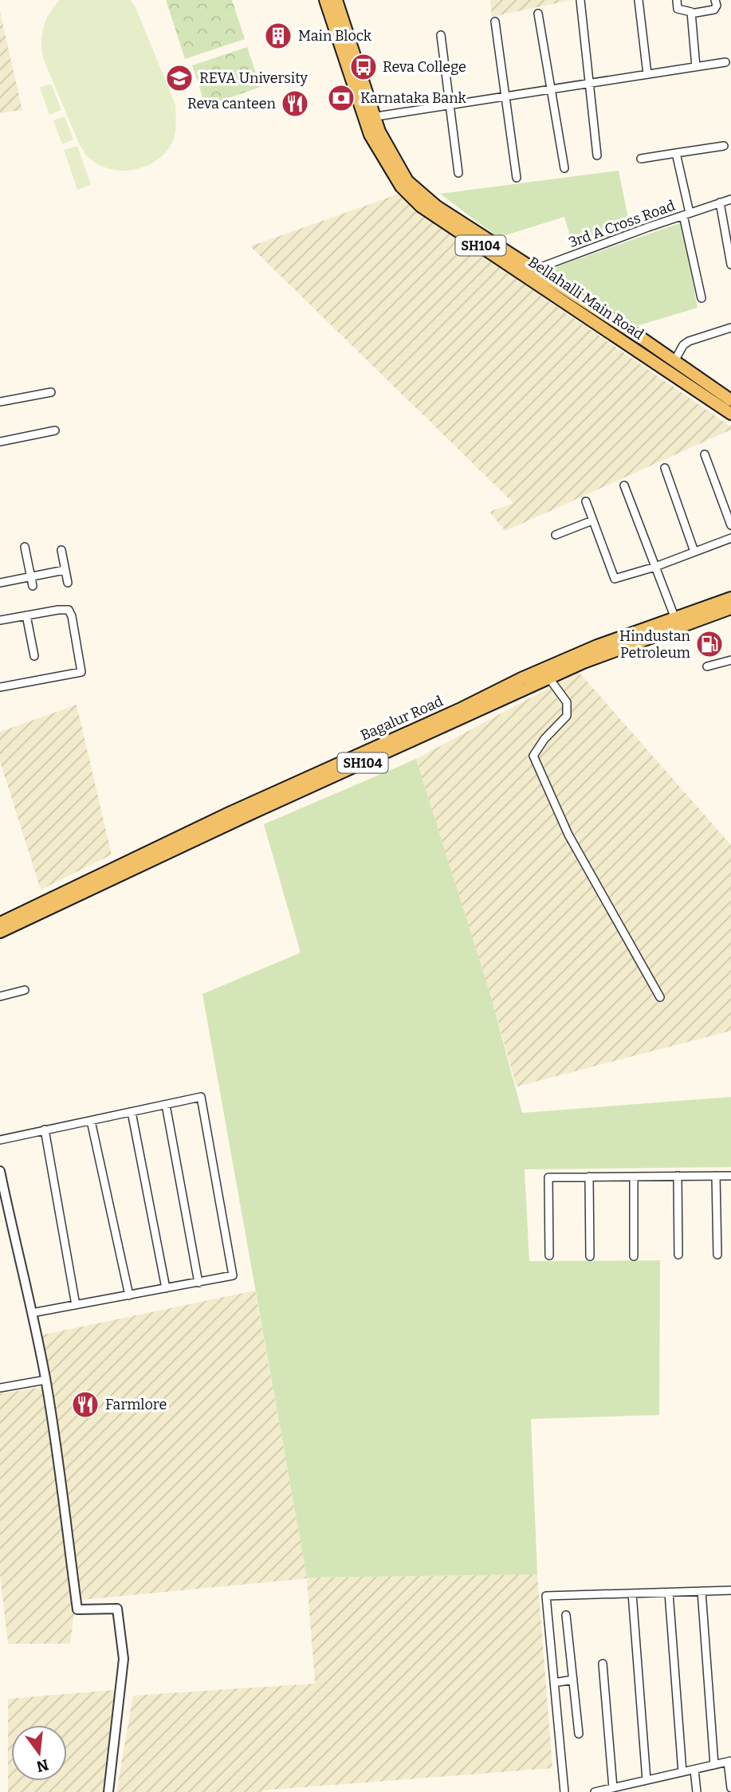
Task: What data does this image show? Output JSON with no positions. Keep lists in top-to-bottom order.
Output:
{
  "streets": {
    "main road": ["SH104", "Bellahalli Main Road", "Bagalur Road"],
    "street": ["3rd A Cross Road"]
  },
  "crossings": [
    ["3rd A Cross Road", "Bellahalli Main Road"]
  ],
  "places": {
    "building": ["Main Block"],
    "bus stop": ["Reva College"],
    "school or university": ["REVA University"],
    "bank": ["Karnataka Bank"],
    "restaurant": ["Reva canteen", "Farmlore"],
    "fuel station": ["Hindustan Petroleum"]
  },
  "north": "bottom"
}
